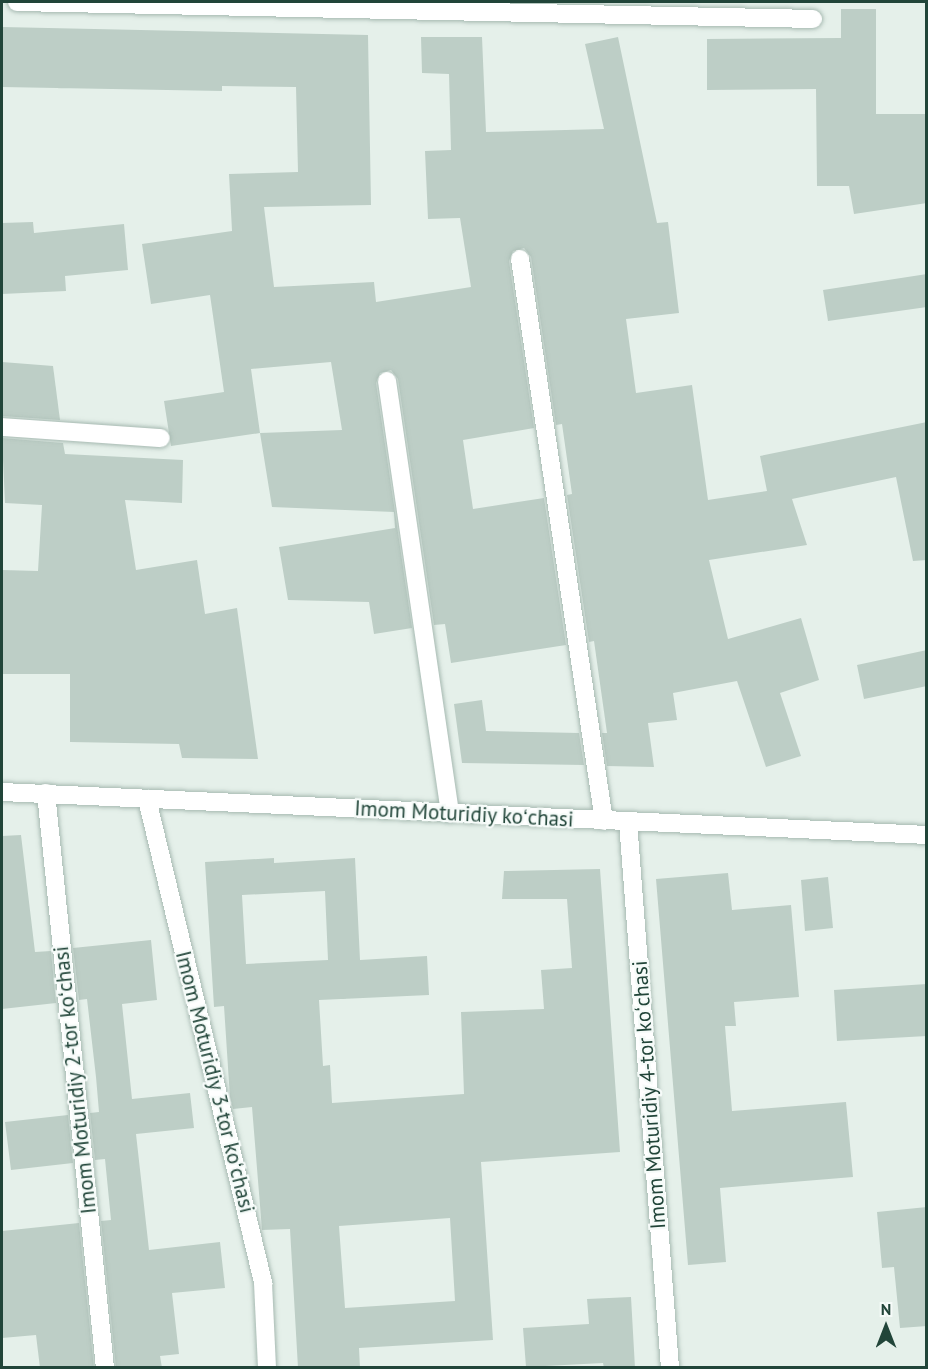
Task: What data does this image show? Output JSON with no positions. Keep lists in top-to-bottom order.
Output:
{
  "streets": {
    "street": [
      "Imom Moturidiy koʻchasi",
      "Imom Moturidiy 2-tor koʻchasi",
      "Imom Moturidiy 3-tor koʻchasi",
      "Imom Moturidiy 4-tor koʻchasi"
    ]
  },
  "crossings": [
    ["Imom Moturidiy koʻchasi", "Imom Moturidiy 2-tor koʻchasi"],
    ["Imom Moturidiy koʻchasi", "Imom Moturidiy 3-tor koʻchasi"],
    ["Imom Moturidiy koʻchasi", "Imom Moturidiy 4-tor koʻchasi"]
  ],
  "north": "top"
}
